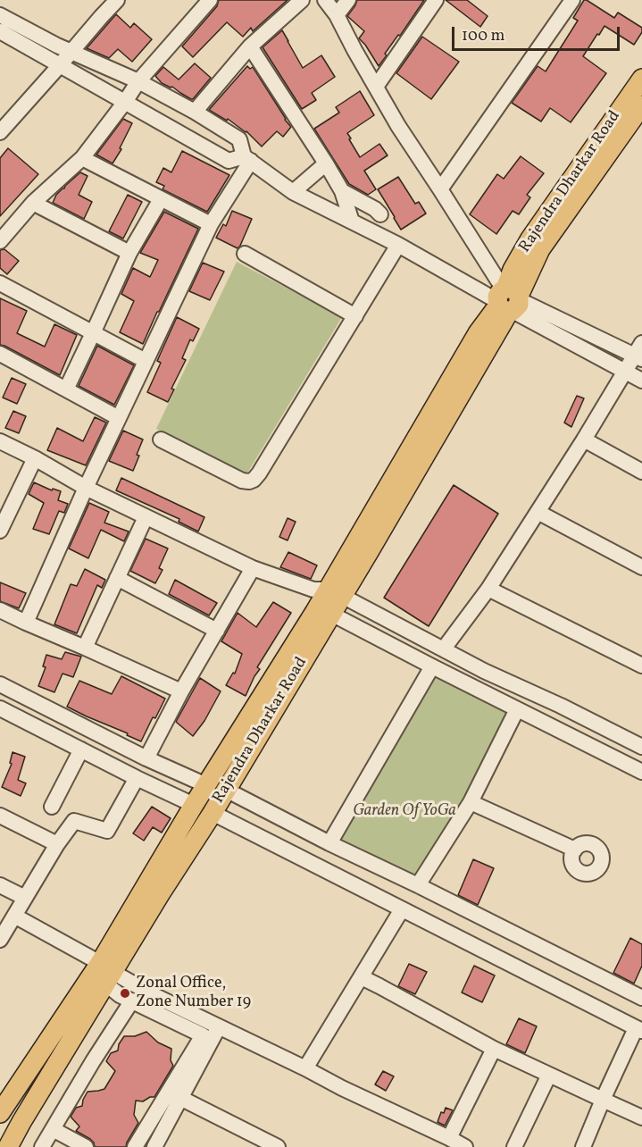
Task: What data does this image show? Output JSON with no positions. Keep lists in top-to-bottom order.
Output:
{
  "streets": {
    "main road": ["Rajendra Dharkar Road"]
  },
  "parks": ["Garden Of YoGa"],
  "places": ["Zonal Office, Zone Number 19"],
  "scale_bar": "100 m"
}
